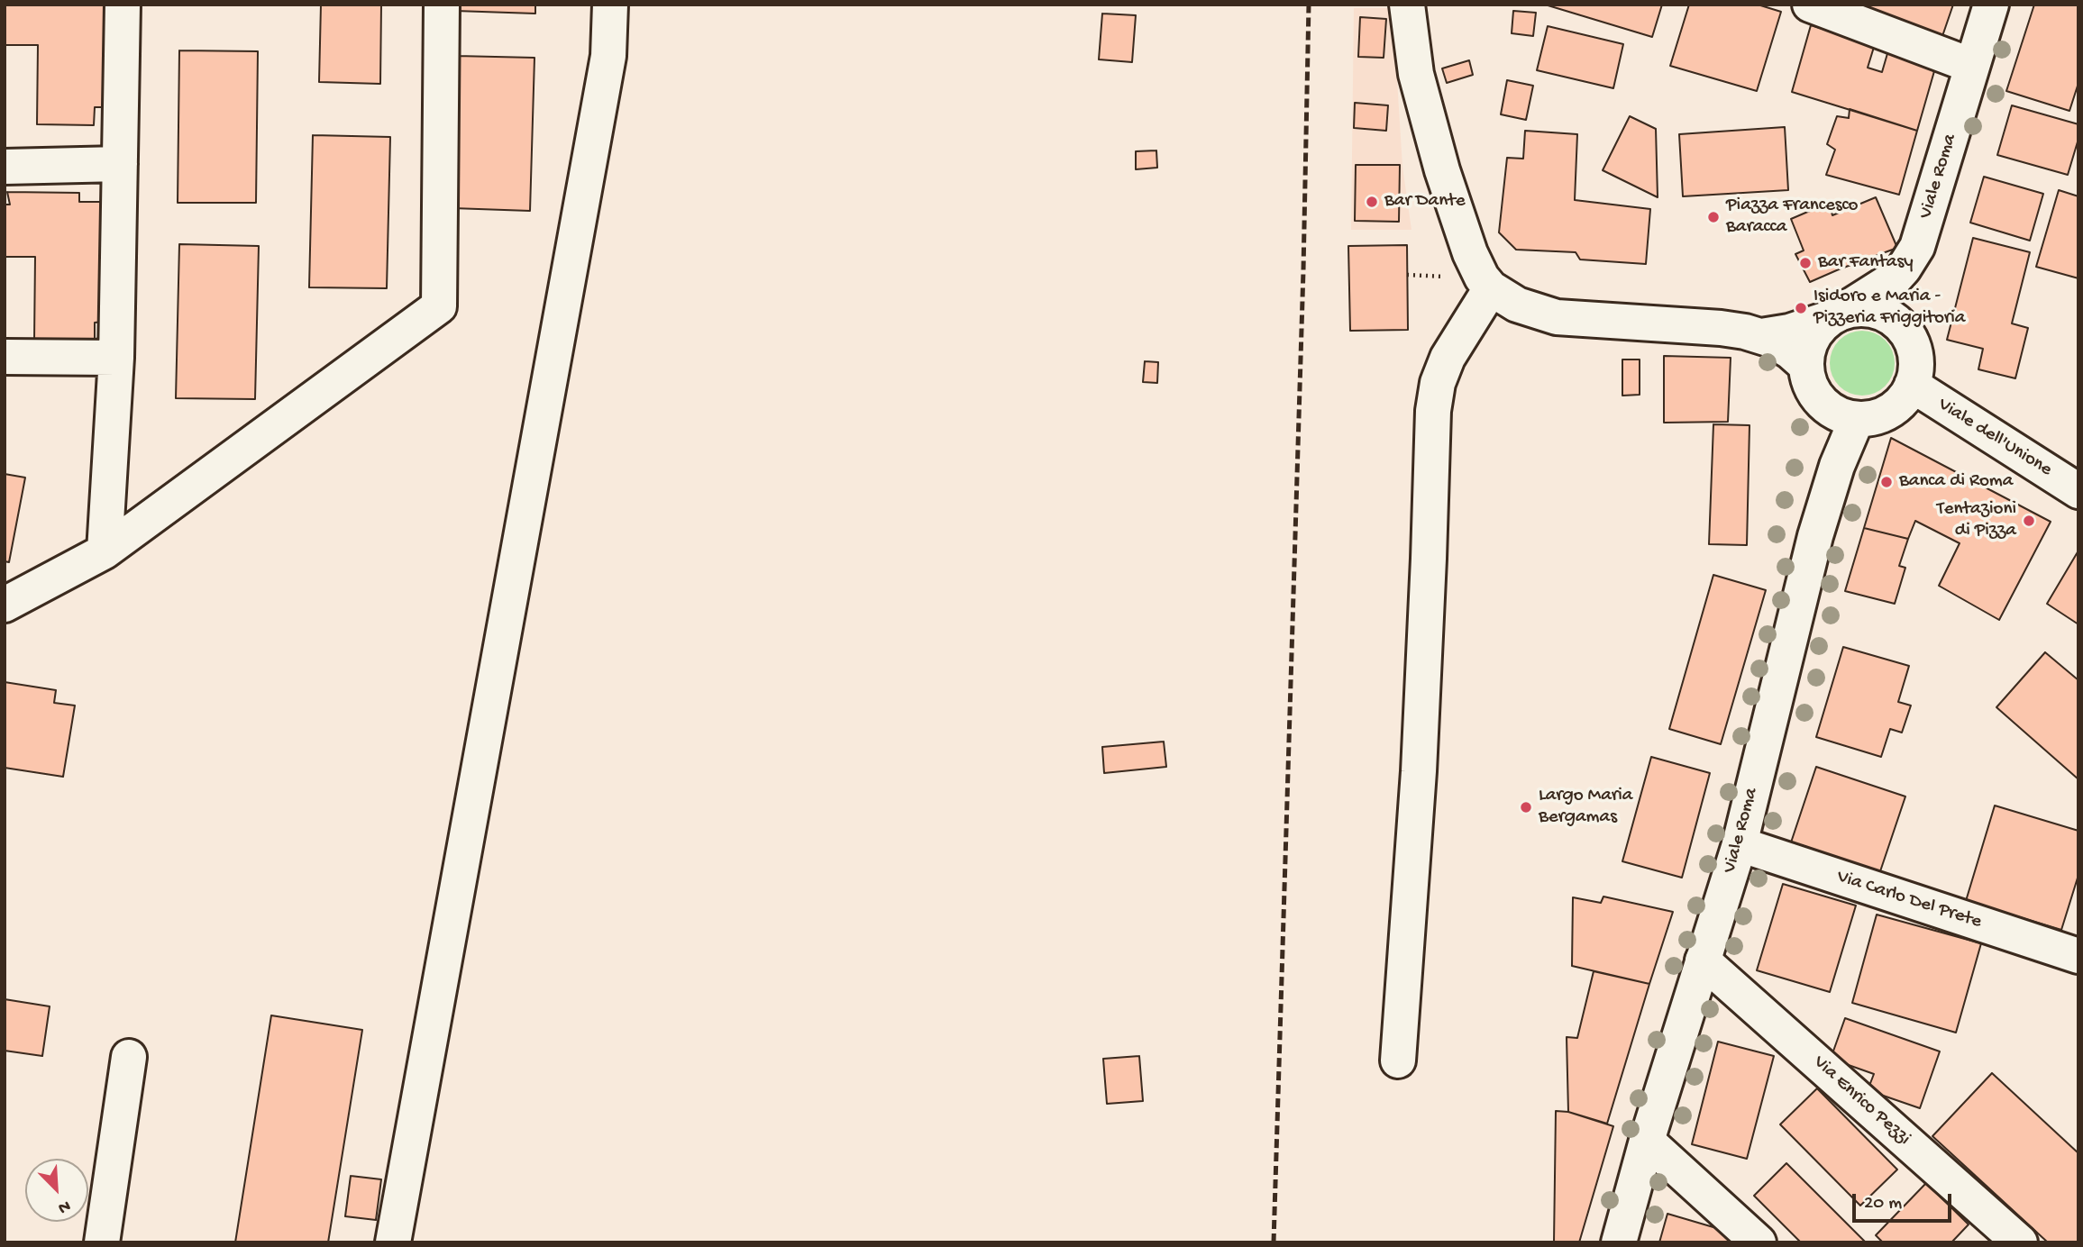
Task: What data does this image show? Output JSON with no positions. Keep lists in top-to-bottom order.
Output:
{
  "streets": {
    "street": [
      "Viale Roma",
      "Viale dell'Unione",
      "Via Carlo Del Prete",
      "Via Enrico Pezzi"
    ]
  },
  "crossings": [
    ["Viale Roma", "Viale dell'Unione"],
    ["Viale Roma", "Via Carlo Del Prete"],
    ["Viale Roma", "Via Enrico Pezzi"]
  ],
  "places": [
    "Bar Dante",
    "Piazza Francesco Baracca",
    "Bar Fantasy",
    "Isidoro e Maria - Pizzeria Friggitoria",
    "Banca di Roma",
    "Tentazioni di Pizza",
    "Largo Maria Bergamas"
  ],
  "scale_bar": "20 m",
  "north": "bottom right"
}
